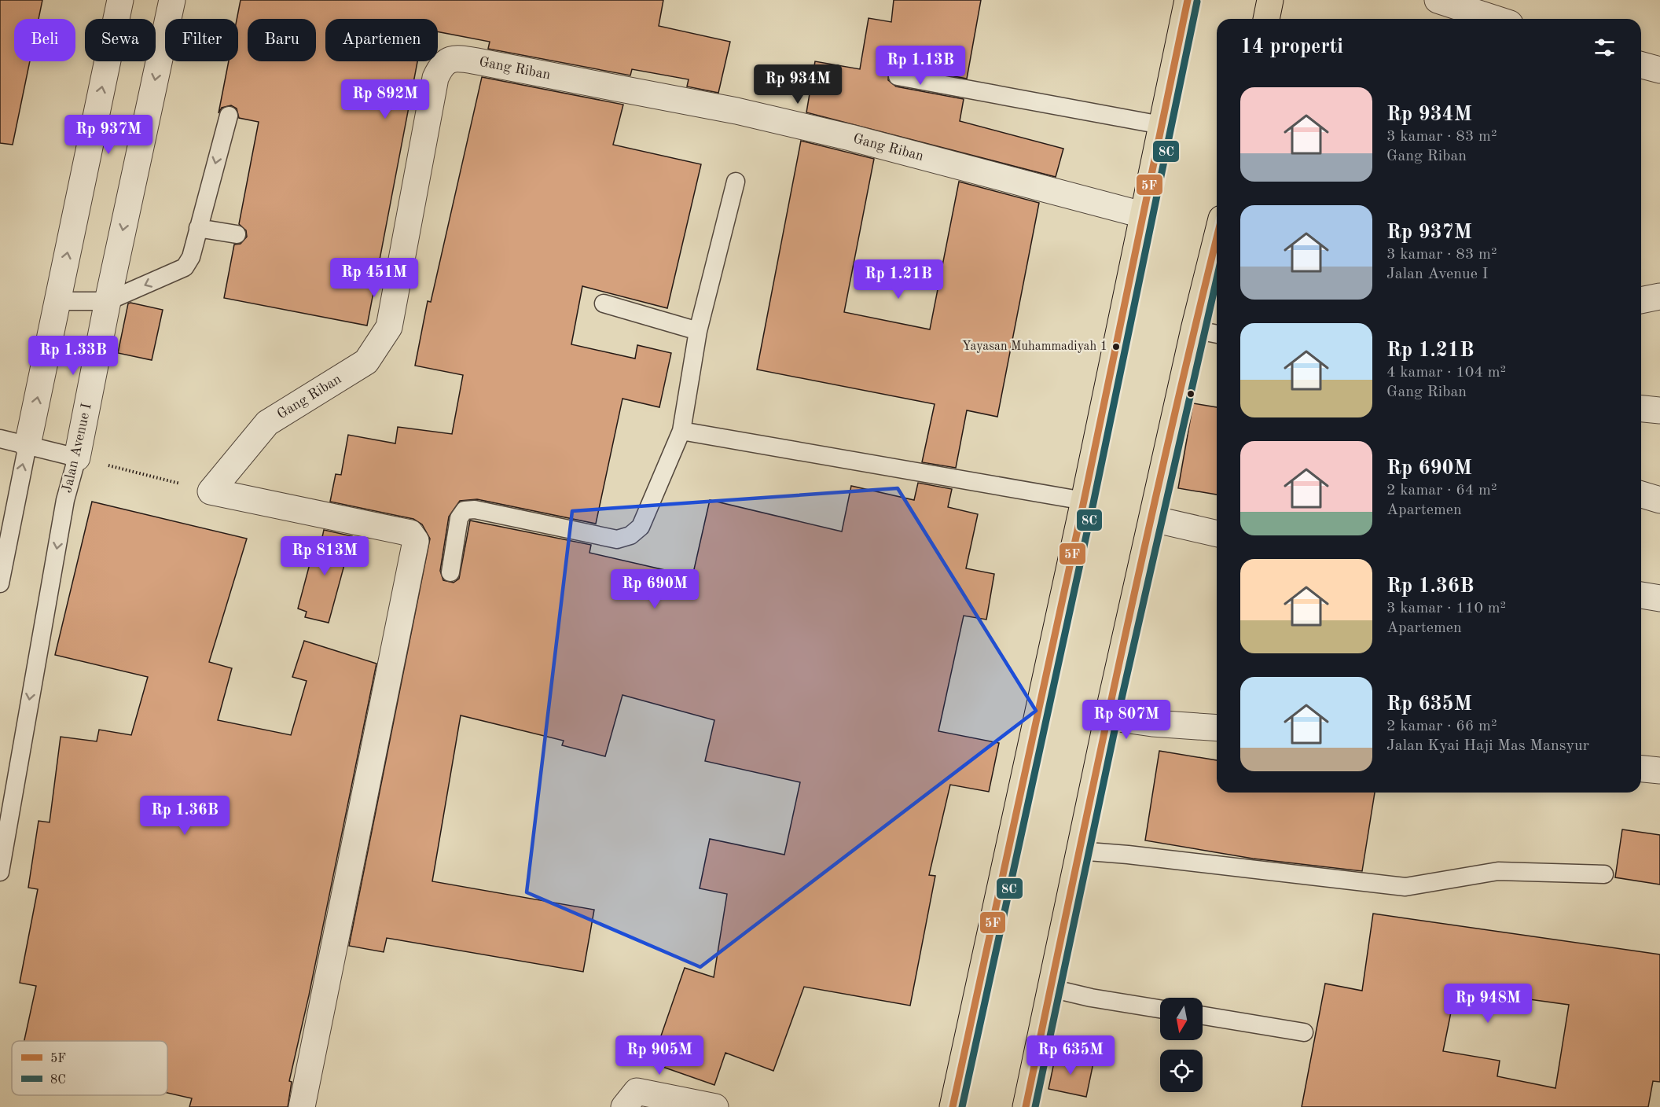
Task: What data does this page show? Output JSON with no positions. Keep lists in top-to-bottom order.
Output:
{
  "streets": {
    "street": ["Gang Riban", "Jalan Avenue I"]
  },
  "places": ["Yayasan Muhammadiyah 1"],
  "lines": ["transit line 5F", "transit line 8C"],
  "legend": ["5F", "8C"],
  "north": "bottom",
  "page": {
    "chip": [
      "Beli",
      "Sewa",
      "Filter",
      "Baru",
      "Apartemen"
    ],
    "heading": "14 properti",
    "price": [
      "Rp 1.13B",
      "Rp 934M",
      "Rp 892M",
      "Rp 937M",
      "Rp 451M",
      "Rp 1.21B",
      "Rp 1.33B",
      "Rp 813M",
      "Rp 690M",
      "Rp 807M",
      "Rp 1.36B",
      "Rp 948M",
      "Rp 905M",
      "Rp 635M"
    ],
    "list": [
      {
        "name": "Rp 934M",
        "note": "3 kamar · 83 m² · Gang Riban"
      },
      {
        "name": "Rp 937M",
        "note": "3 kamar · 83 m² · Jalan Avenue I"
      },
      {
        "name": "Rp 1.21B",
        "note": "4 kamar · 104 m² · Gang Riban"
      },
      {
        "name": "Rp 690M",
        "note": "2 kamar · 64 m² · Apartemen"
      },
      {
        "name": "Rp 1.36B",
        "note": "3 kamar · 110 m² · Apartemen"
      },
      {
        "name": "Rp 635M",
        "note": "2 kamar · 66 m² · Jalan Kyai Haji Mas Mansyur"
      }
    ]
  }
}
